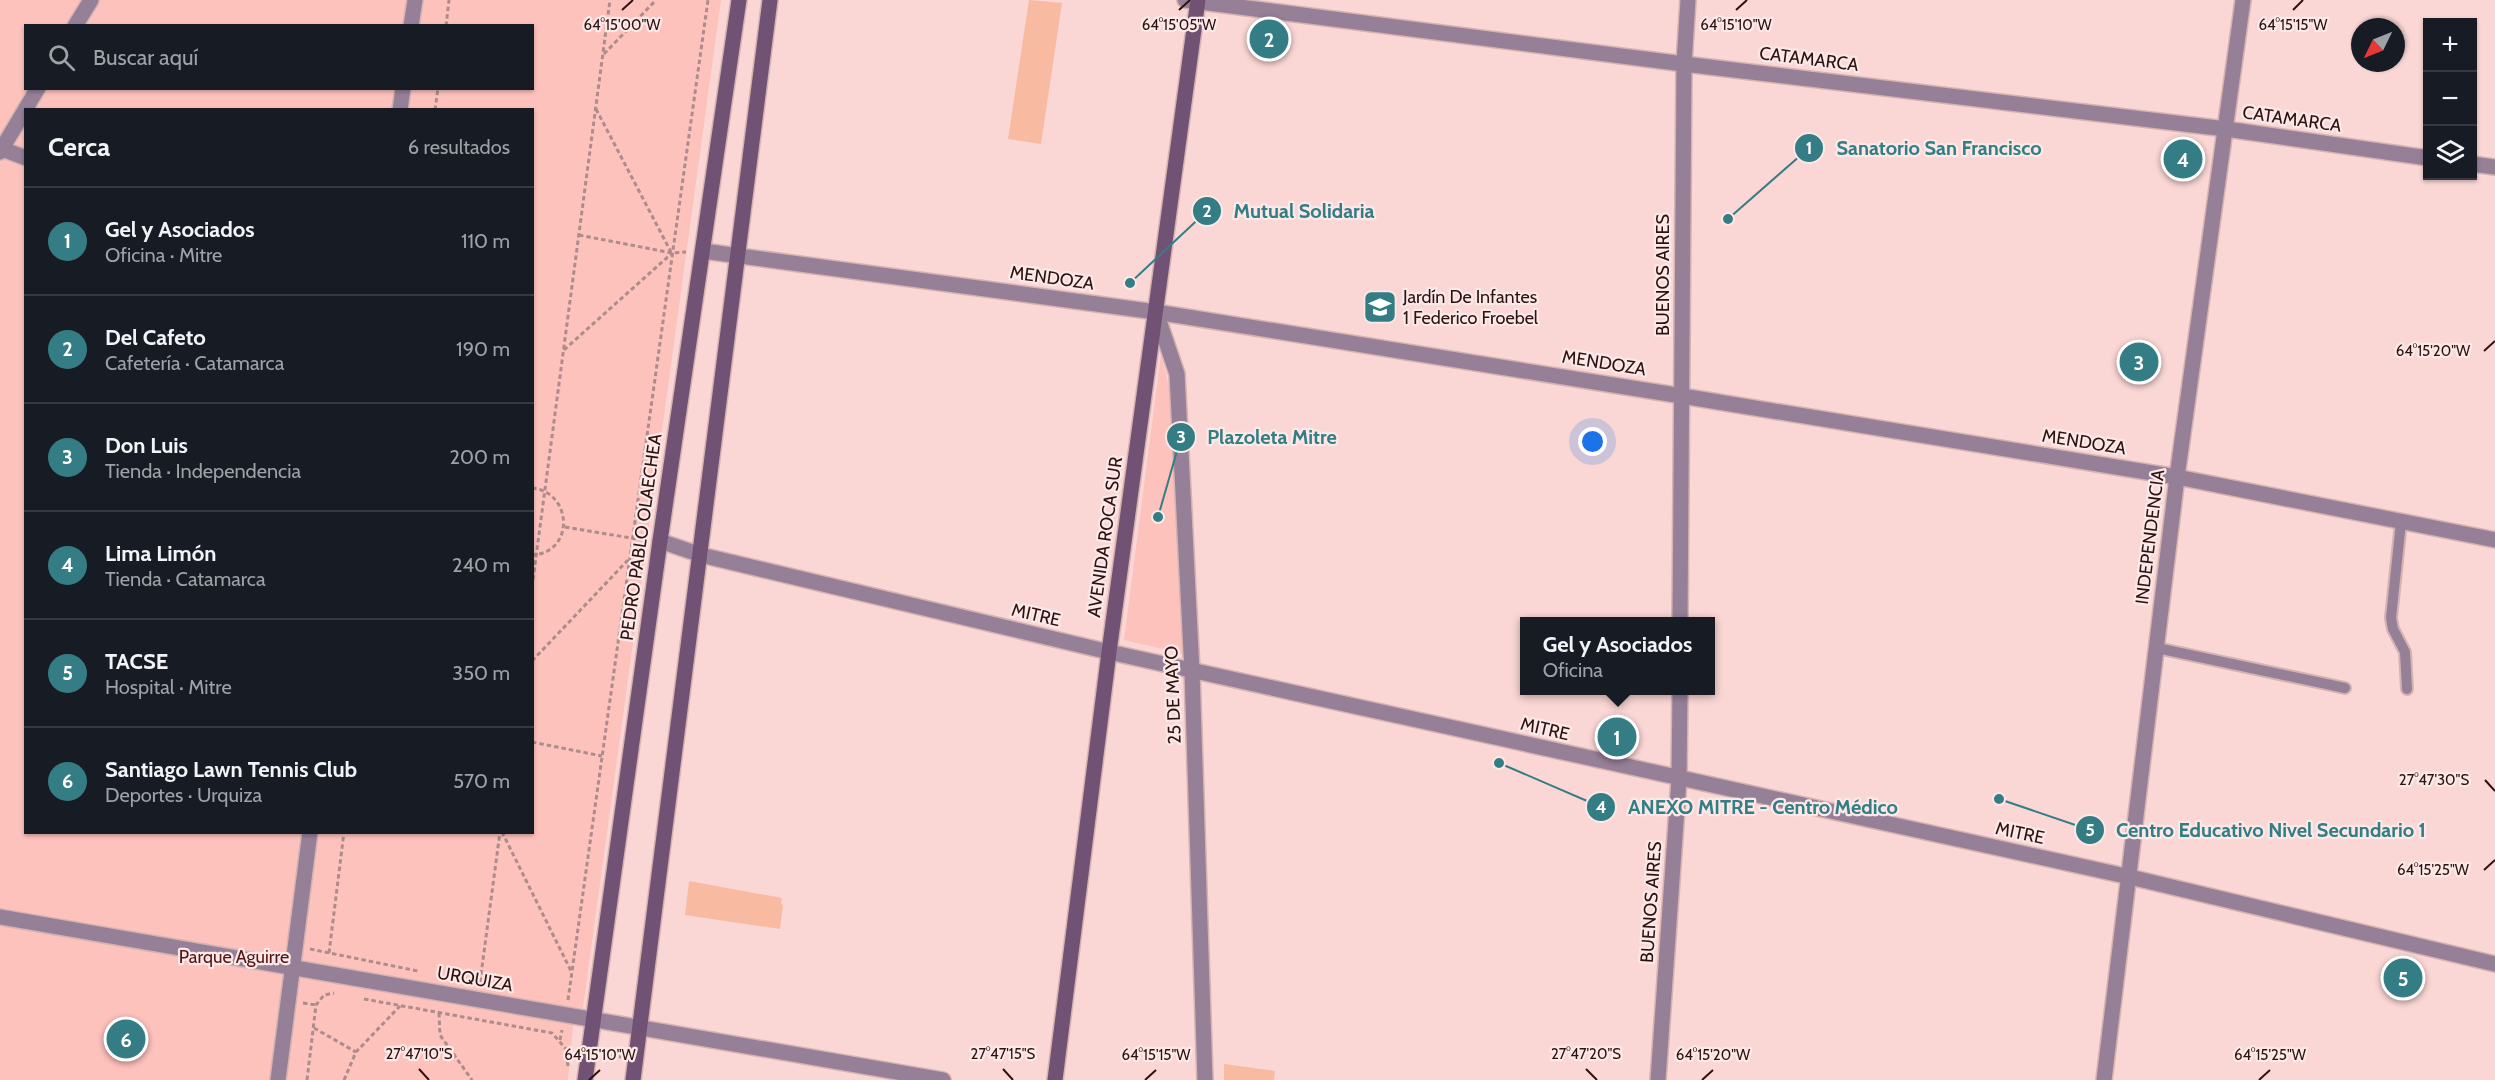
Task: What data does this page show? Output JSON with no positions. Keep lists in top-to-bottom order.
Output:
{
  "streets": {
    "street": [
      "CATAMARCA",
      "BUENOS AIRES",
      "MENDOZA",
      "PEDRO PABLO OLAECHEA",
      "AVENIDA ROCA SUR",
      "INDEPENDENCIA",
      "MITRE",
      "25 DE MAYO",
      "URQUIZA"
    ]
  },
  "crossings": [
    ["CATAMARCA", "BUENOS AIRES"],
    ["CATAMARCA", "AVENIDA ROCA SUR"],
    ["CATAMARCA", "INDEPENDENCIA"],
    ["BUENOS AIRES", "MENDOZA"],
    ["BUENOS AIRES", "MITRE"],
    ["MENDOZA", "PEDRO PABLO OLAECHEA"],
    ["MENDOZA", "AVENIDA ROCA SUR"],
    ["MENDOZA", "INDEPENDENCIA"],
    ["MENDOZA", "25 DE MAYO"],
    ["PEDRO PABLO OLAECHEA", "MITRE"],
    ["PEDRO PABLO OLAECHEA", "URQUIZA"],
    ["AVENIDA ROCA SUR", "MITRE"],
    ["AVENIDA ROCA SUR", "25 DE MAYO"],
    ["INDEPENDENCIA", "MITRE"],
    ["MITRE", "25 DE MAYO"]
  ],
  "parks": ["Parque Aguirre"],
  "places": {
    "other": [
      "Sanatorio San Francisco",
      "Mutual Solidaria",
      "Plazoleta Mitre",
      "ANEXO MITRE - Centro Médico",
      "Centro Educativo Nivel Secundario 1"
    ],
    "school or university": ["Jardín De Infantes 1 Federico Froebel"]
  },
  "north": "bottom left",
  "page": {
    "pins": [
      "2",
      "4",
      "3",
      "1",
      "5",
      "6"
    ],
    "map_buttons": ["+", "−"],
    "search": "Buscar aquí",
    "heading": ["Cerca", "6 resultados"],
    "list": [
      {
        "mark": "1",
        "name": "Gel y Asociados",
        "note": "Oficina · Mitre",
        "value": "110 m"
      },
      {
        "mark": "2",
        "name": "Del Cafeto",
        "note": "Cafetería · Catamarca",
        "value": "190 m"
      },
      {
        "mark": "3",
        "name": "Don Luis",
        "note": "Tienda · Independencia",
        "value": "200 m"
      },
      {
        "mark": "4",
        "name": "Lima Limón",
        "note": "Tienda · Catamarca",
        "value": "240 m"
      },
      {
        "mark": "5",
        "name": "TACSE",
        "note": "Hospital · Mitre",
        "value": "350 m"
      },
      {
        "mark": "6",
        "name": "Santiago Lawn Tennis Club",
        "note": "Deportes · Urquiza",
        "value": "570 m"
      }
    ],
    "popup": ["Gel y Asociados", "Oficina"]
  },
  "coordinates": [
    "64°15'00\"W",
    "64°15'05\"W",
    "64°15'10\"W",
    "64°15'15\"W",
    "64°15'20\"W",
    "27°47'30\"S",
    "64°15'25\"W",
    "27°47'10\"S",
    "27°47'15\"S",
    "27°47'20\"S"
  ]
}
